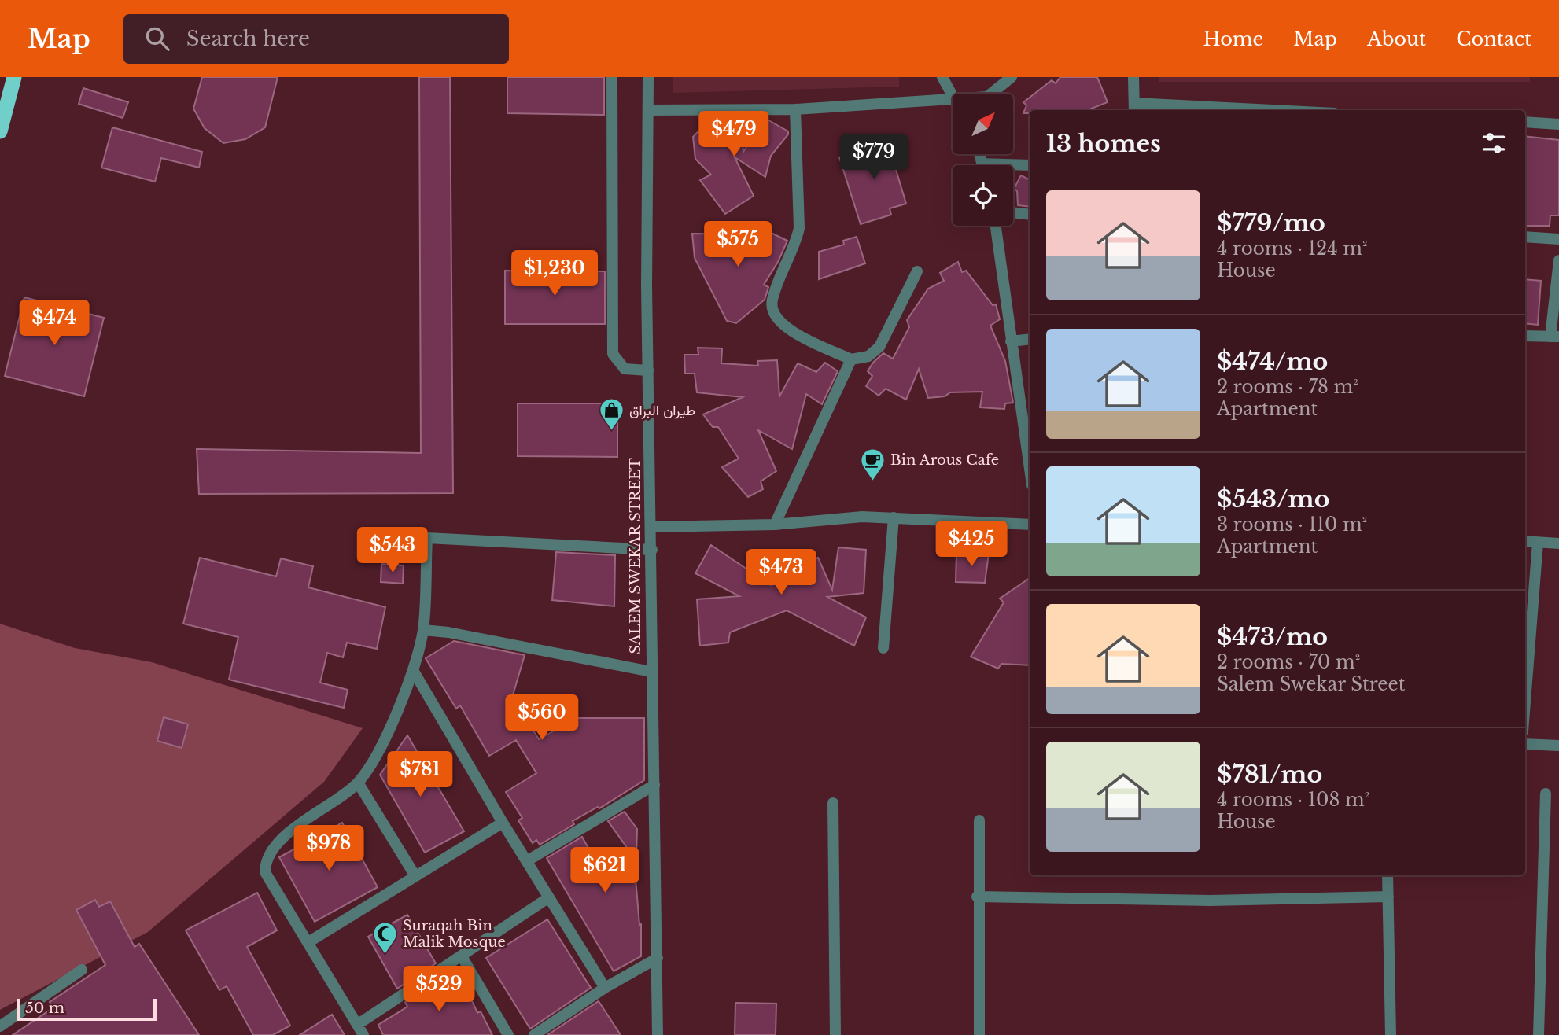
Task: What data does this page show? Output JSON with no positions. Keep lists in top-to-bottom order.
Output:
{
  "streets": {
    "street": ["SALEM SWEKAR STREET"]
  },
  "places": {
    "shop": ["طيران البراق"],
    "cafe": ["Bin Arous Cafe"],
    "mosque": ["Suraqah Bin Malik Mosque"]
  },
  "scale_bar": "50 m",
  "north": "top right",
  "page": {
    "header": "Map",
    "search": "Search here",
    "nav": [
      "Home",
      "Map",
      "About",
      "Contact"
    ],
    "heading": "13 homes",
    "price": [
      "$479",
      "$779",
      "$575",
      "$1,230",
      "$474",
      "$425",
      "$543",
      "$473",
      "$560",
      "$781",
      "$978",
      "$621",
      "$529"
    ],
    "list": [
      {
        "name": "$779/mo",
        "note": "4 rooms · 124 m² · House"
      },
      {
        "name": "$474/mo",
        "note": "2 rooms · 78 m² · Apartment"
      },
      {
        "name": "$543/mo",
        "note": "3 rooms · 110 m² · Apartment"
      },
      {
        "name": "$473/mo",
        "note": "2 rooms · 70 m² · Salem Swekar Street"
      },
      {
        "name": "$781/mo",
        "note": "4 rooms · 108 m² · House"
      }
    ],
    "scale": "50 m"
  }
}
